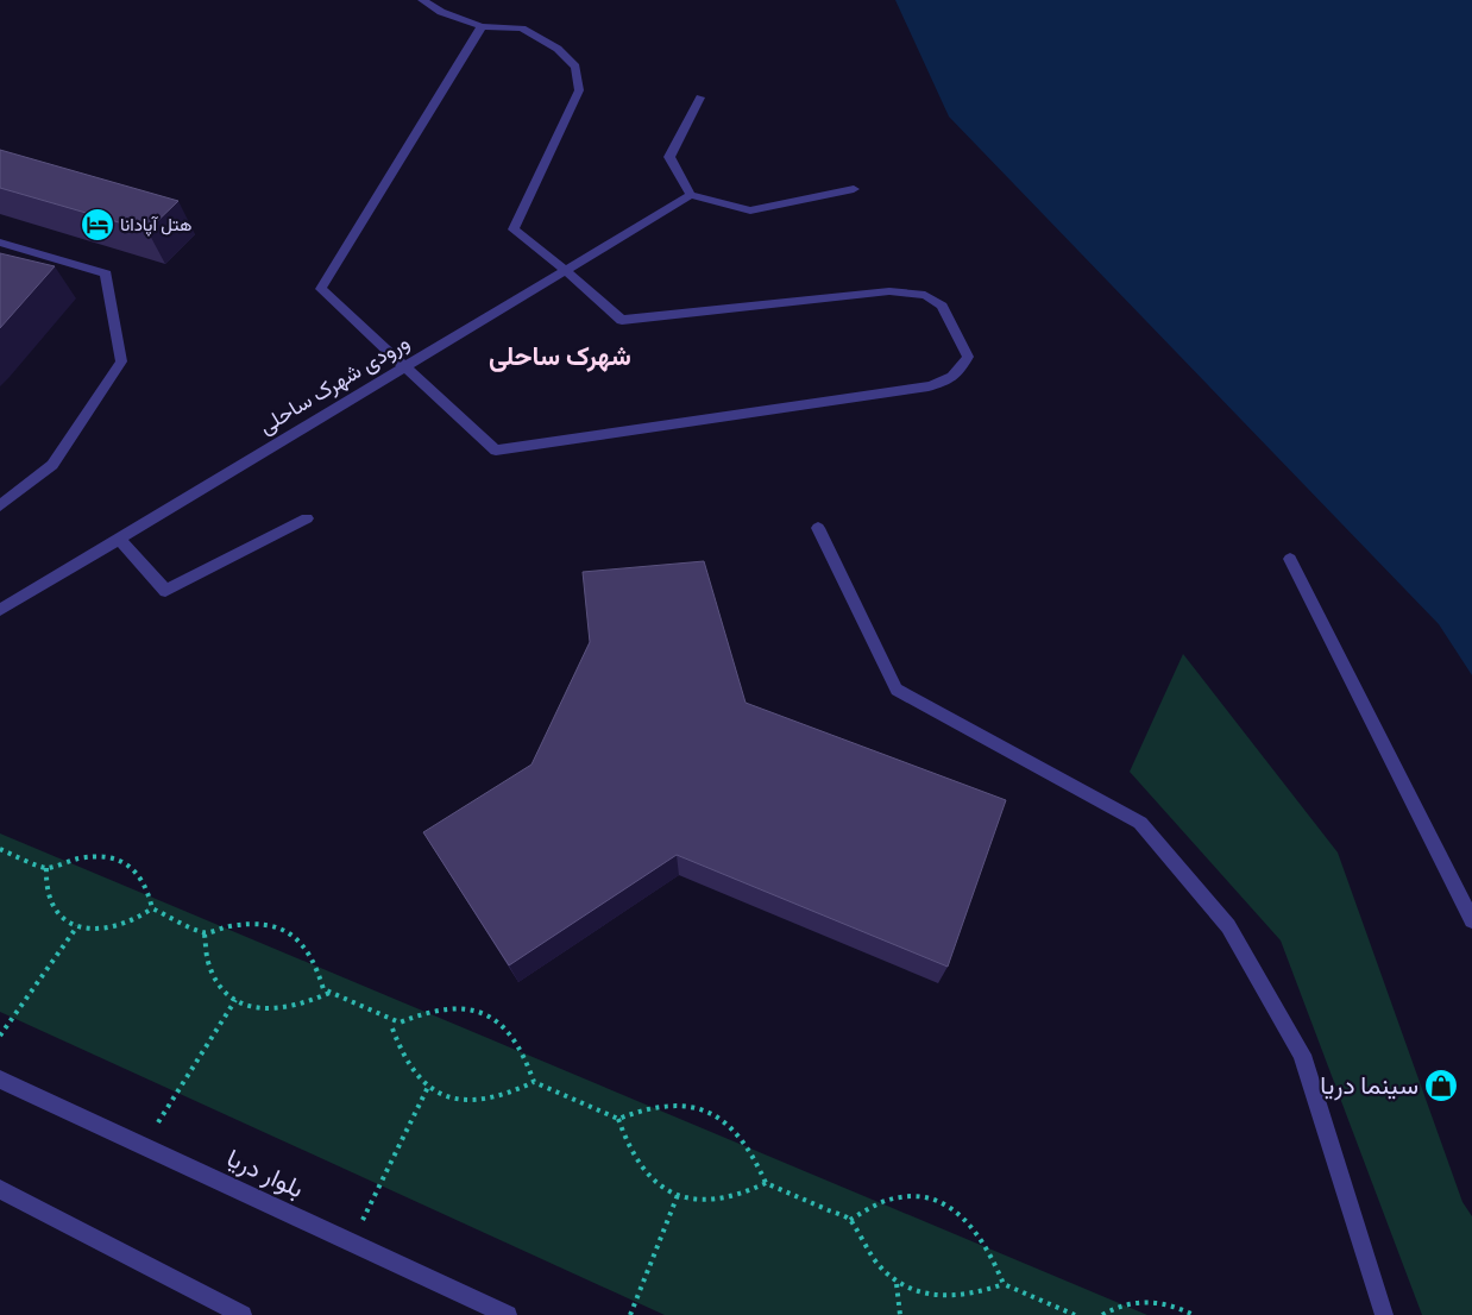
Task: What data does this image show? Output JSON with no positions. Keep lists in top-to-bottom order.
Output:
{
  "streets": {
    "street": ["ورودی شهرک ساحلی", "بلوار دریا"]
  },
  "districts": ["شهرک ساحلی"],
  "places": {
    "hotel": ["هتل آپادانا"],
    "shop": ["سینما دریا"]
  }
}
